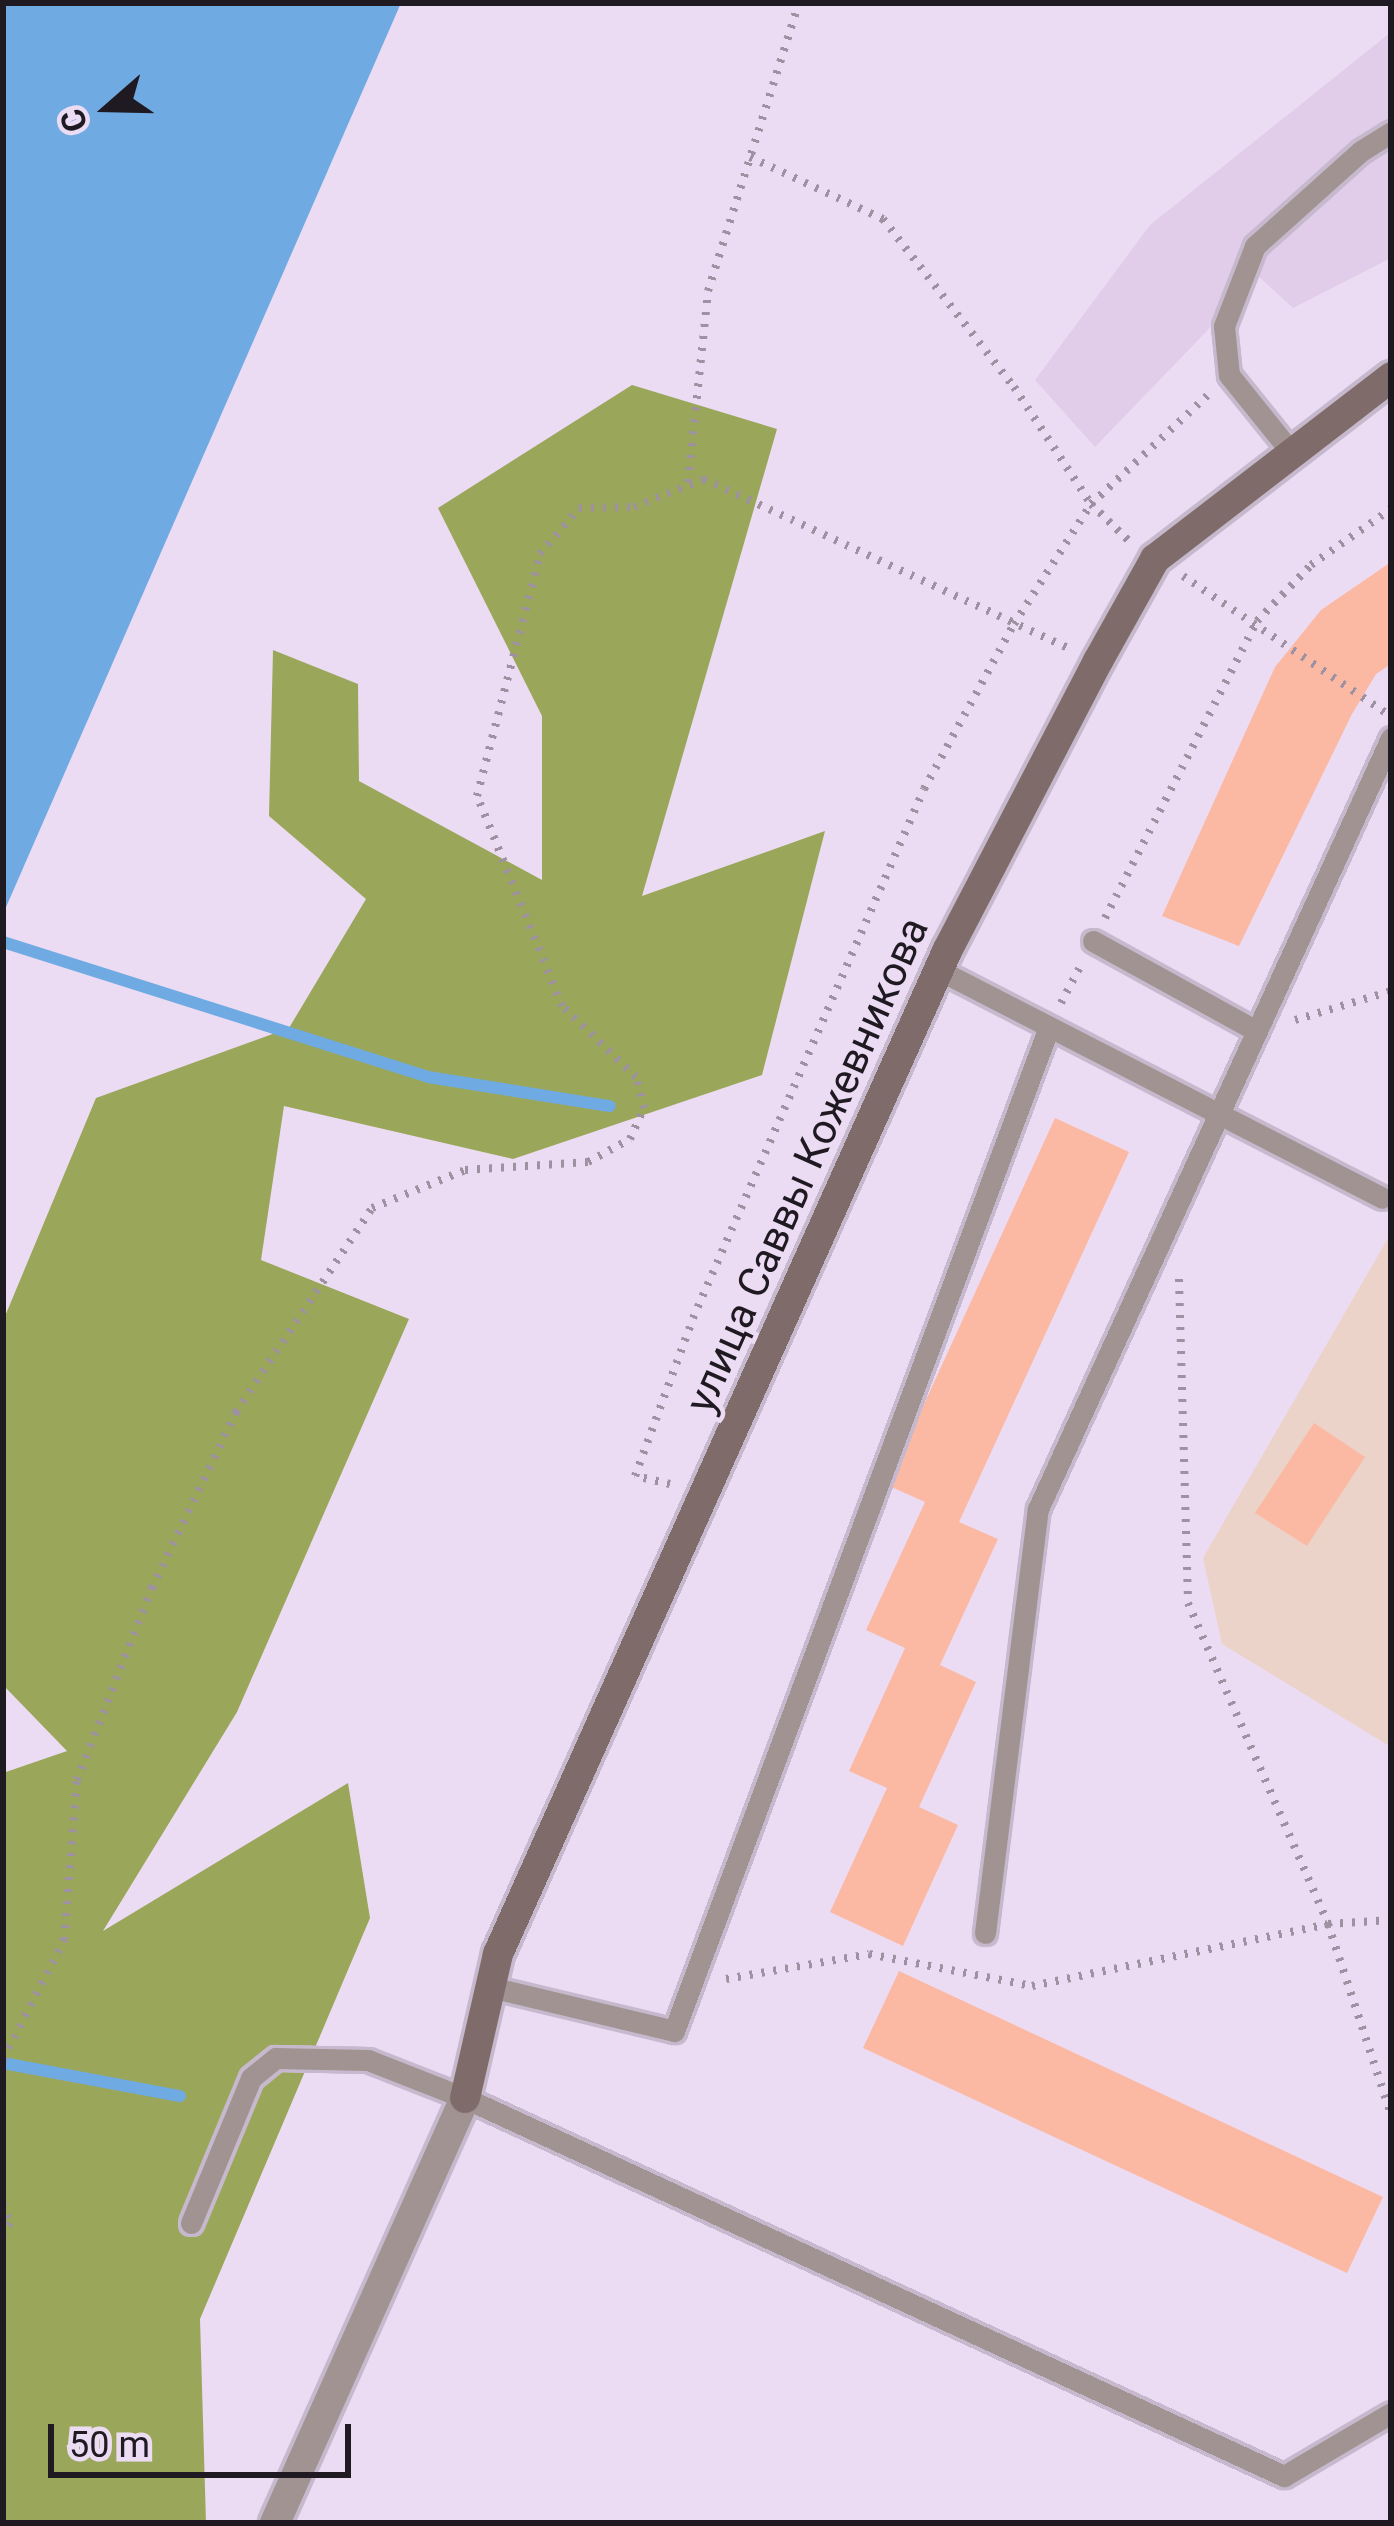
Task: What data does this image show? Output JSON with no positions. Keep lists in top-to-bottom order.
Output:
{
  "streets": {
    "street": ["улица Саввы Кожевникова"]
  },
  "scale_bar": "50 m",
  "north": "left"
}
